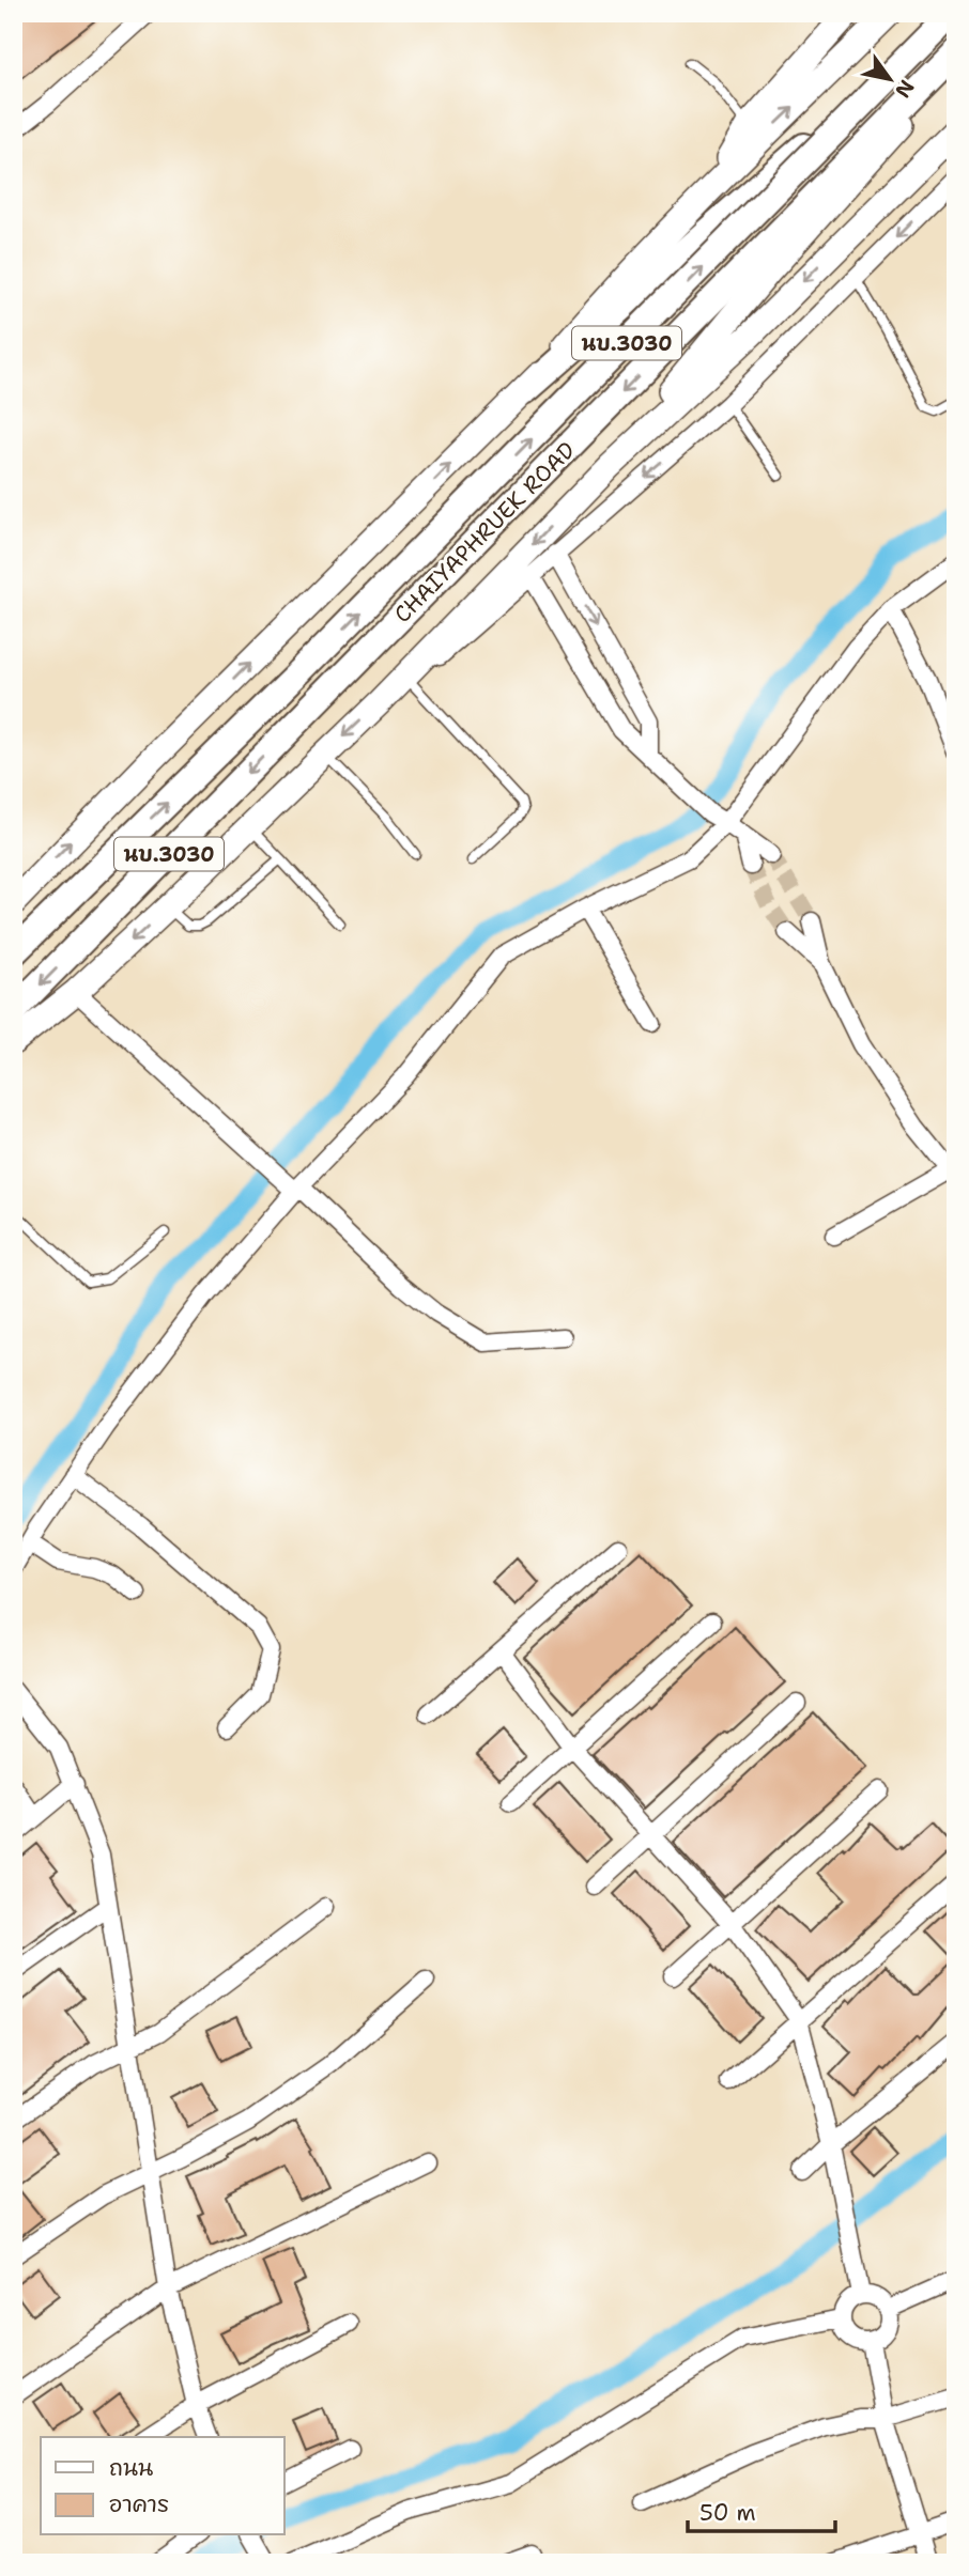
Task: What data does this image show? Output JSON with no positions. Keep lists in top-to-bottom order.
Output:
{
  "streets": {
    "main road": ["นบ.3030", "CHAIYAPHRUEK ROAD"]
  },
  "legend": ["ถนน", "อาคาร"],
  "scale_bar": "50 m",
  "north": "bottom right"
}
